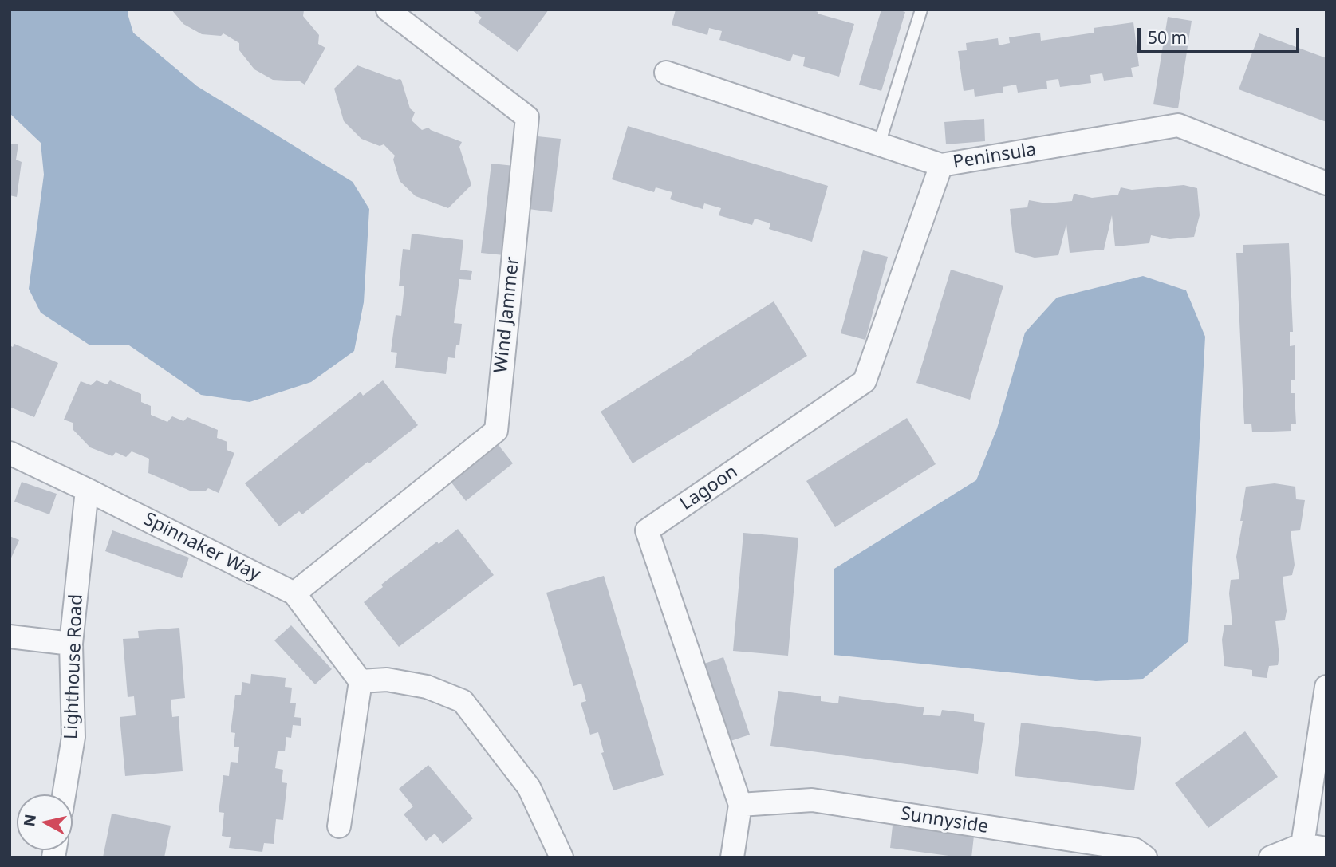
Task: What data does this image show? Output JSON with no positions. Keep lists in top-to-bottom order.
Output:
{
  "streets": {
    "street": [
      "Peninsula",
      "Wind Jammer",
      "Lagoon",
      "Spinnaker Way",
      "Lighthouse Road",
      "Sunnyside"
    ]
  },
  "crossings": [
    ["Peninsula", "Lagoon"],
    ["Wind Jammer", "Spinnaker Way"],
    ["Lagoon", "Sunnyside"],
    ["Spinnaker Way", "Lighthouse Road"]
  ],
  "scale_bar": "50 m",
  "north": "left"
}
